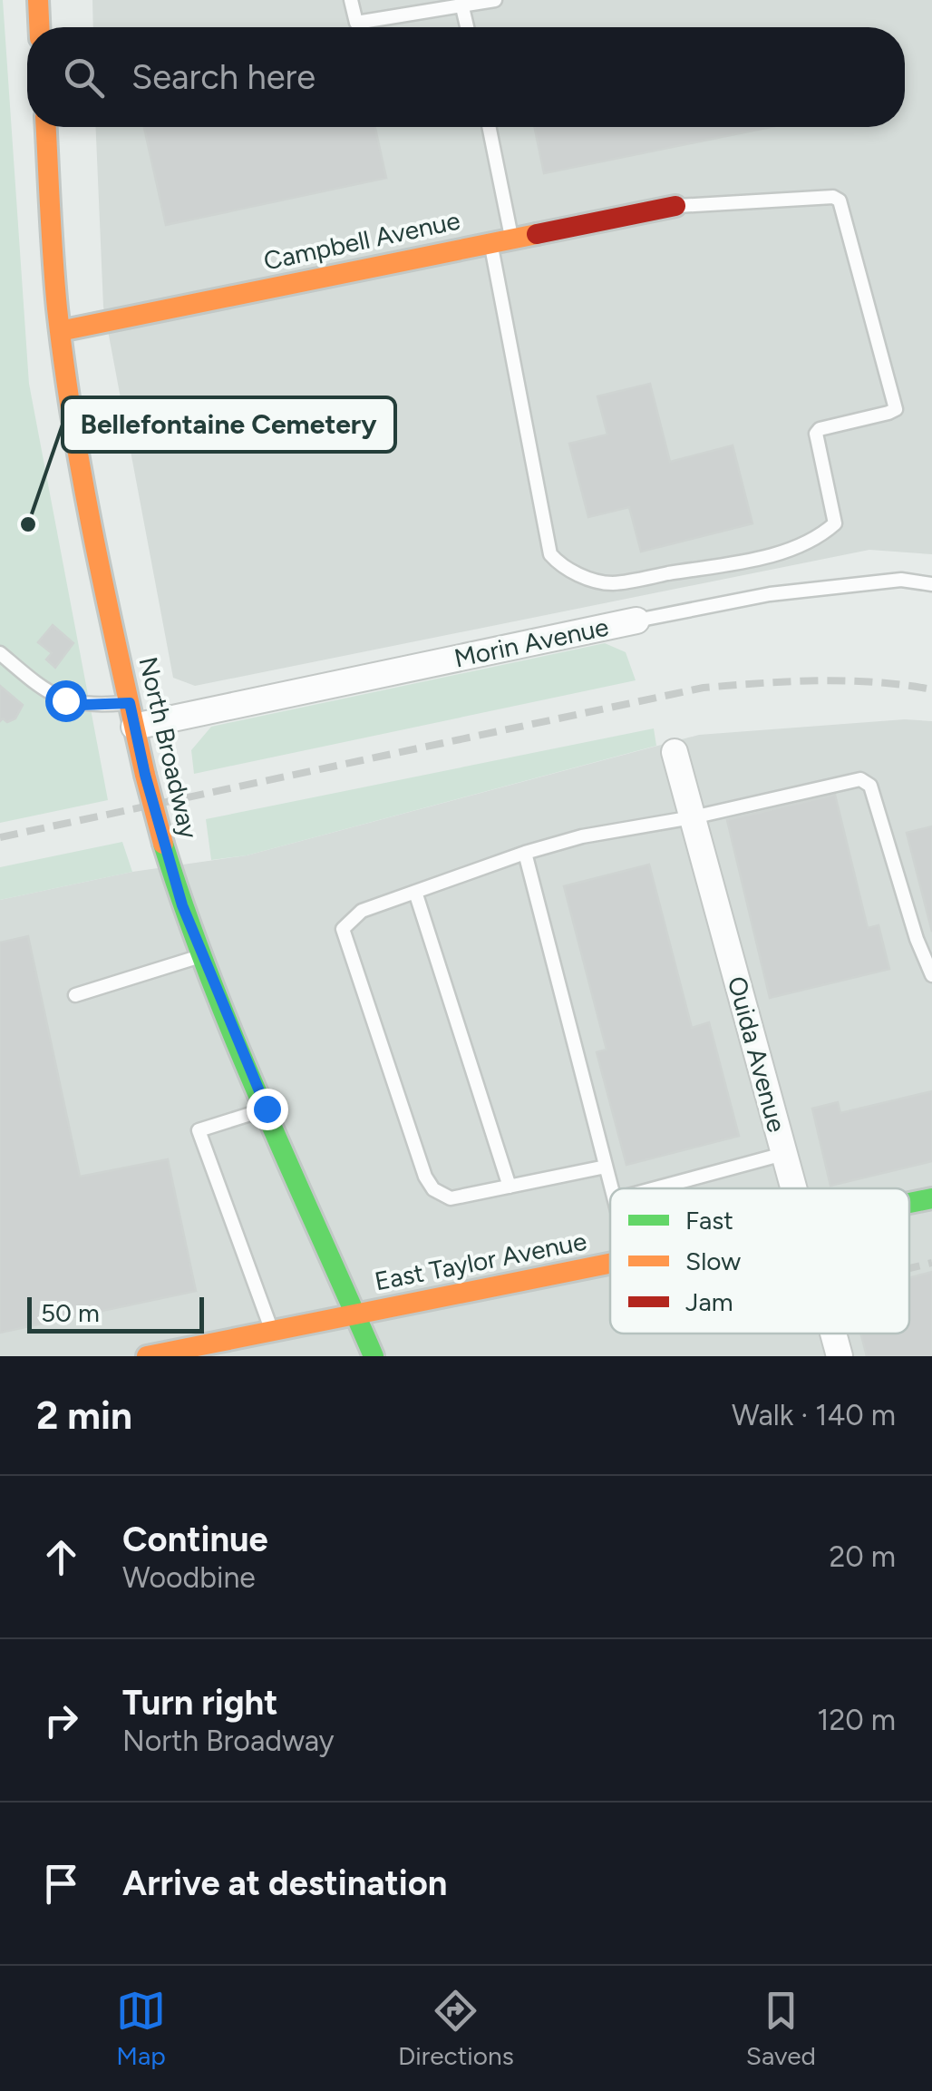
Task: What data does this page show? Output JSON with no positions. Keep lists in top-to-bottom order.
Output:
{
  "streets": {
    "street": [
      "Campbell Avenue",
      "Morin Avenue",
      "North Broadway",
      "Ouida Avenue",
      "East Taylor Avenue"
    ]
  },
  "crossings": [
    ["Campbell Avenue", "North Broadway"],
    ["Morin Avenue", "North Broadway"],
    ["North Broadway", "East Taylor Avenue"]
  ],
  "places": ["Bellefontaine Cemetery"],
  "legend": ["Fast", "Slow", "Jam"],
  "scale_bar": "50 m",
  "page": {
    "search": "Search here",
    "scale": "50 m",
    "heading": ["2 min", "Walk · 140 m"],
    "list": [
      ["Continue", "Woodbine", "20 m"],
      ["Turn right", "North Broadway", "120 m"],
      "Arrive at destination"
    ],
    "nav": ["Map", "Directions", "Saved"]
  }
}
